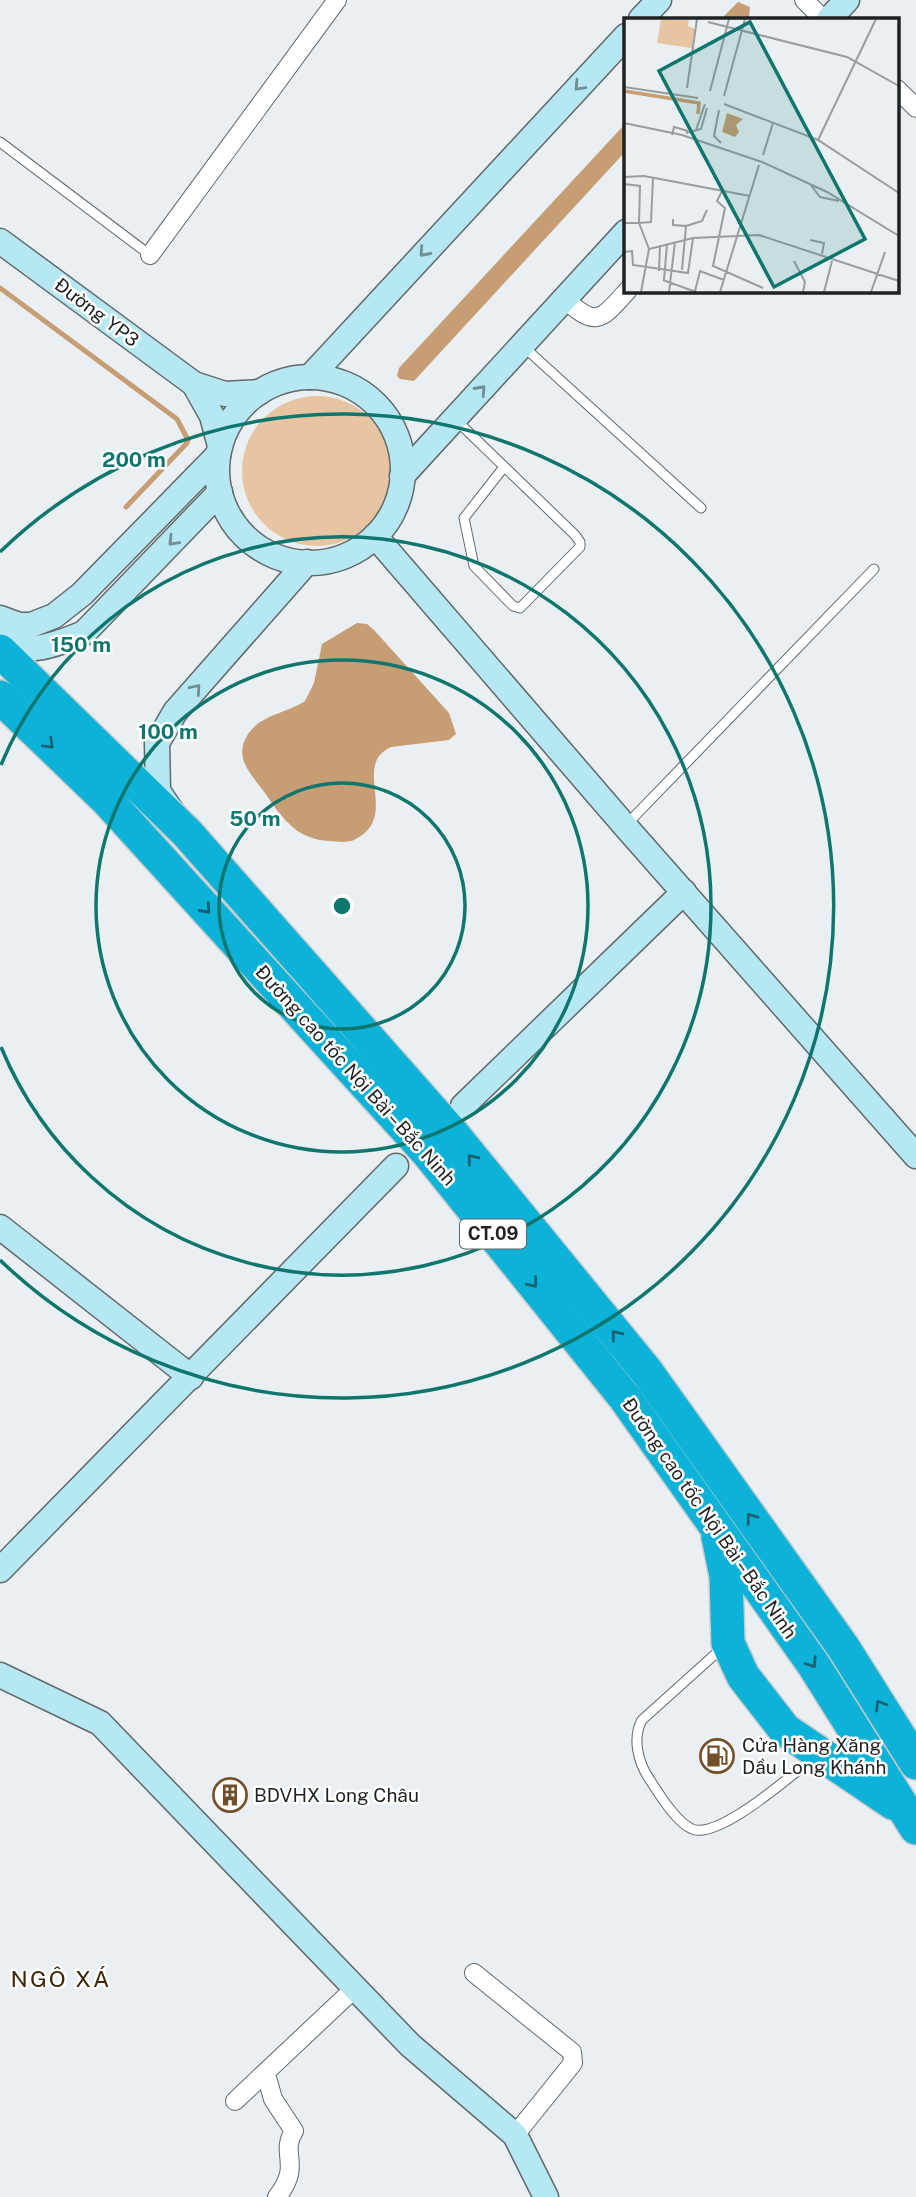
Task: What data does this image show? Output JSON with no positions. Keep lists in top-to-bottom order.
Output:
{
  "streets": {
    "highway": ["Đường cao tốc Nội Bài – Bắc Ninh", "CT.09"],
    "street": ["Đường YP3"]
  },
  "districts": ["NGÔ XÁ"],
  "places": {
    "fuel station": ["Cửa Hàng Xăng Dầu Long Khánh"],
    "building": ["BDVHX Long Châu"]
  },
  "rings": [
    "200 m",
    "150 m",
    "100 m",
    "50 m"
  ]
}
